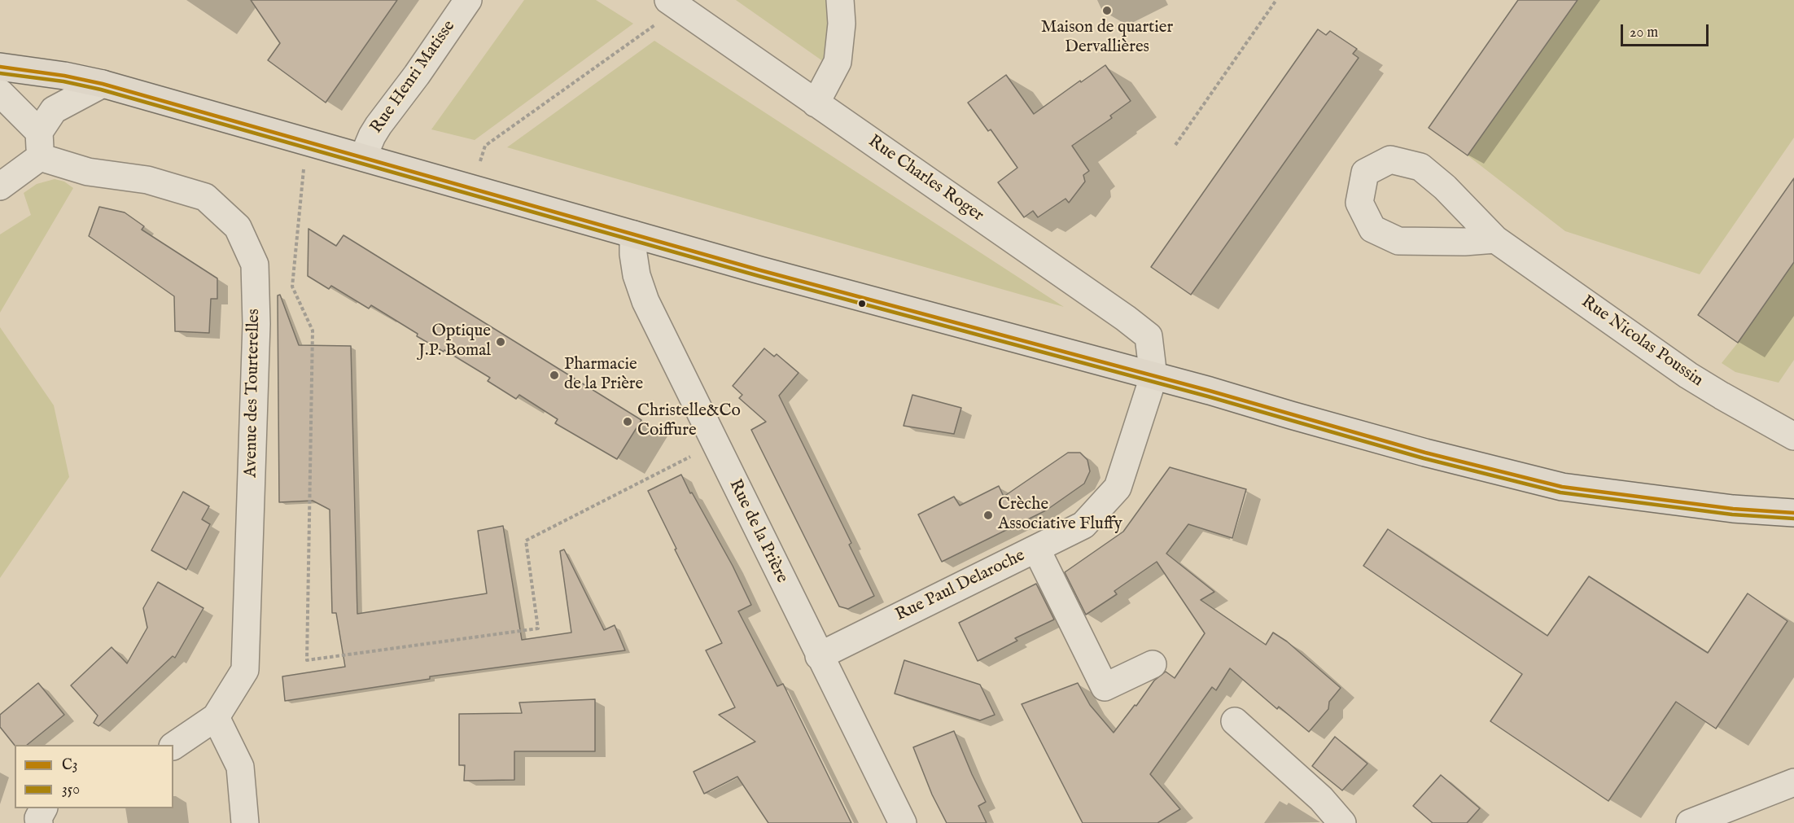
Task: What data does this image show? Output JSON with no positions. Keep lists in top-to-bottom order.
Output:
{
  "streets": {
    "street": [
      "Rue Henri Matisse",
      "Rue Charles Roger",
      "Rue Nicolas Poussin",
      "Avenue des Tourterelles",
      "Rue de la Prière",
      "Rue Paul Delaroche"
    ]
  },
  "crossings": [
    ["Rue Charles Roger", "Rue Paul Delaroche"],
    ["Rue de la Prière", "Rue Paul Delaroche"]
  ],
  "places": [
    "Maison de quartier Dervallières",
    "Optique J.P. Bomal",
    "Pharmacie de la Prière",
    "Christelle&Co Coiffure",
    "Crèche Associative Fluffy"
  ],
  "lines": ["transit line C3", "transit line 350"],
  "legend": ["C3", "350"],
  "scale_bar": "20 m"
}
